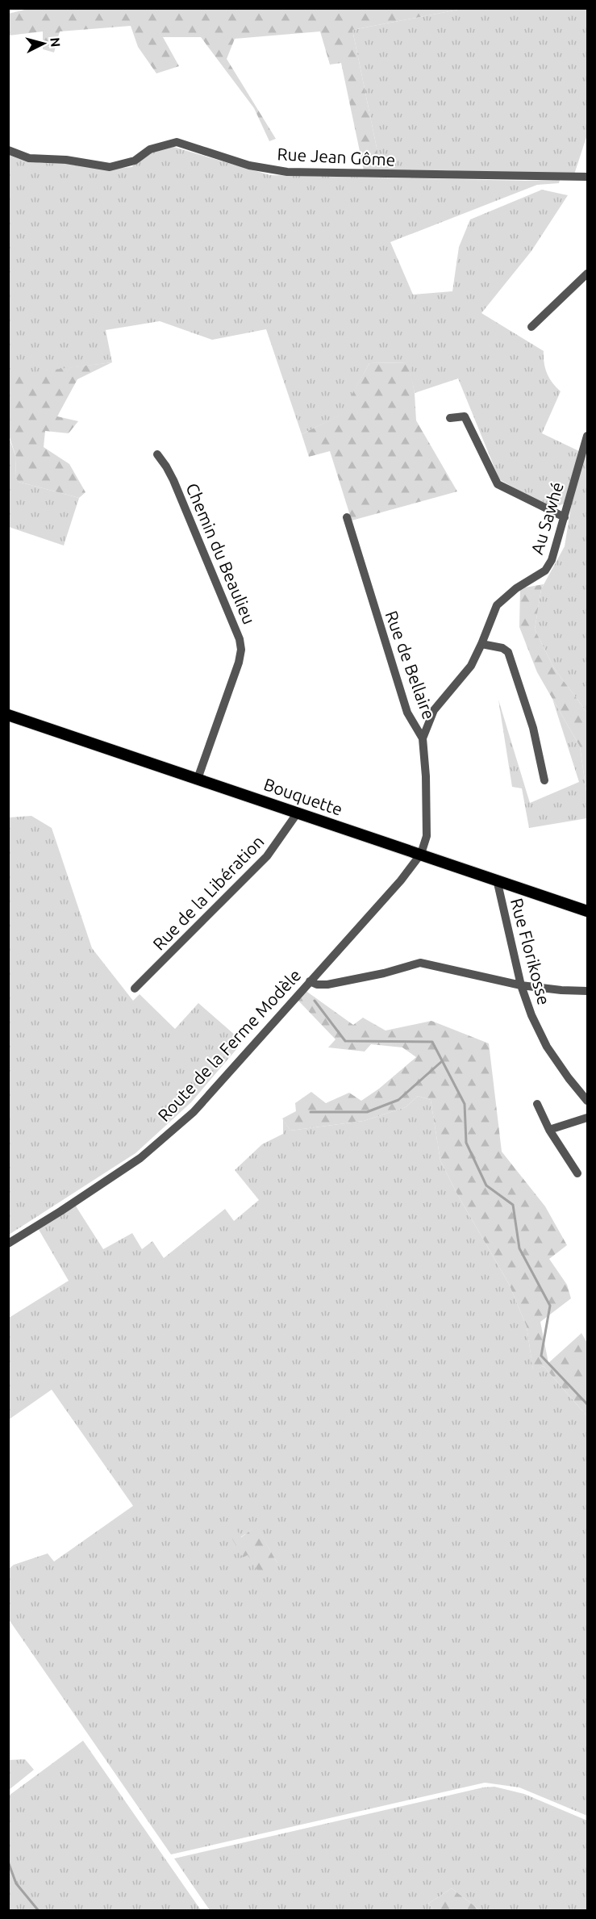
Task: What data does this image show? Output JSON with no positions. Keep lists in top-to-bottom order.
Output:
{
  "streets": {
    "main road": ["Bouquette"],
    "street": [
      "Rue Jean Gôme",
      "Au Sawhé",
      "Chemin du Beaulieu",
      "Rue de Bellaire",
      "Rue de la Libération",
      "Rue Florikosse",
      "Route de la Ferme Modèle"
    ]
  },
  "crossings": [
    ["Au Sawhé", "Rue de Bellaire"],
    ["Chemin du Beaulieu", "Bouquette"],
    ["Rue de Bellaire", "Bouquette"],
    ["Rue de Bellaire", "Route de la Ferme Modèle"],
    ["Bouquette", "Rue de la Libération"],
    ["Bouquette", "Rue Florikosse"],
    ["Bouquette", "Route de la Ferme Modèle"]
  ],
  "north": "right"
}
